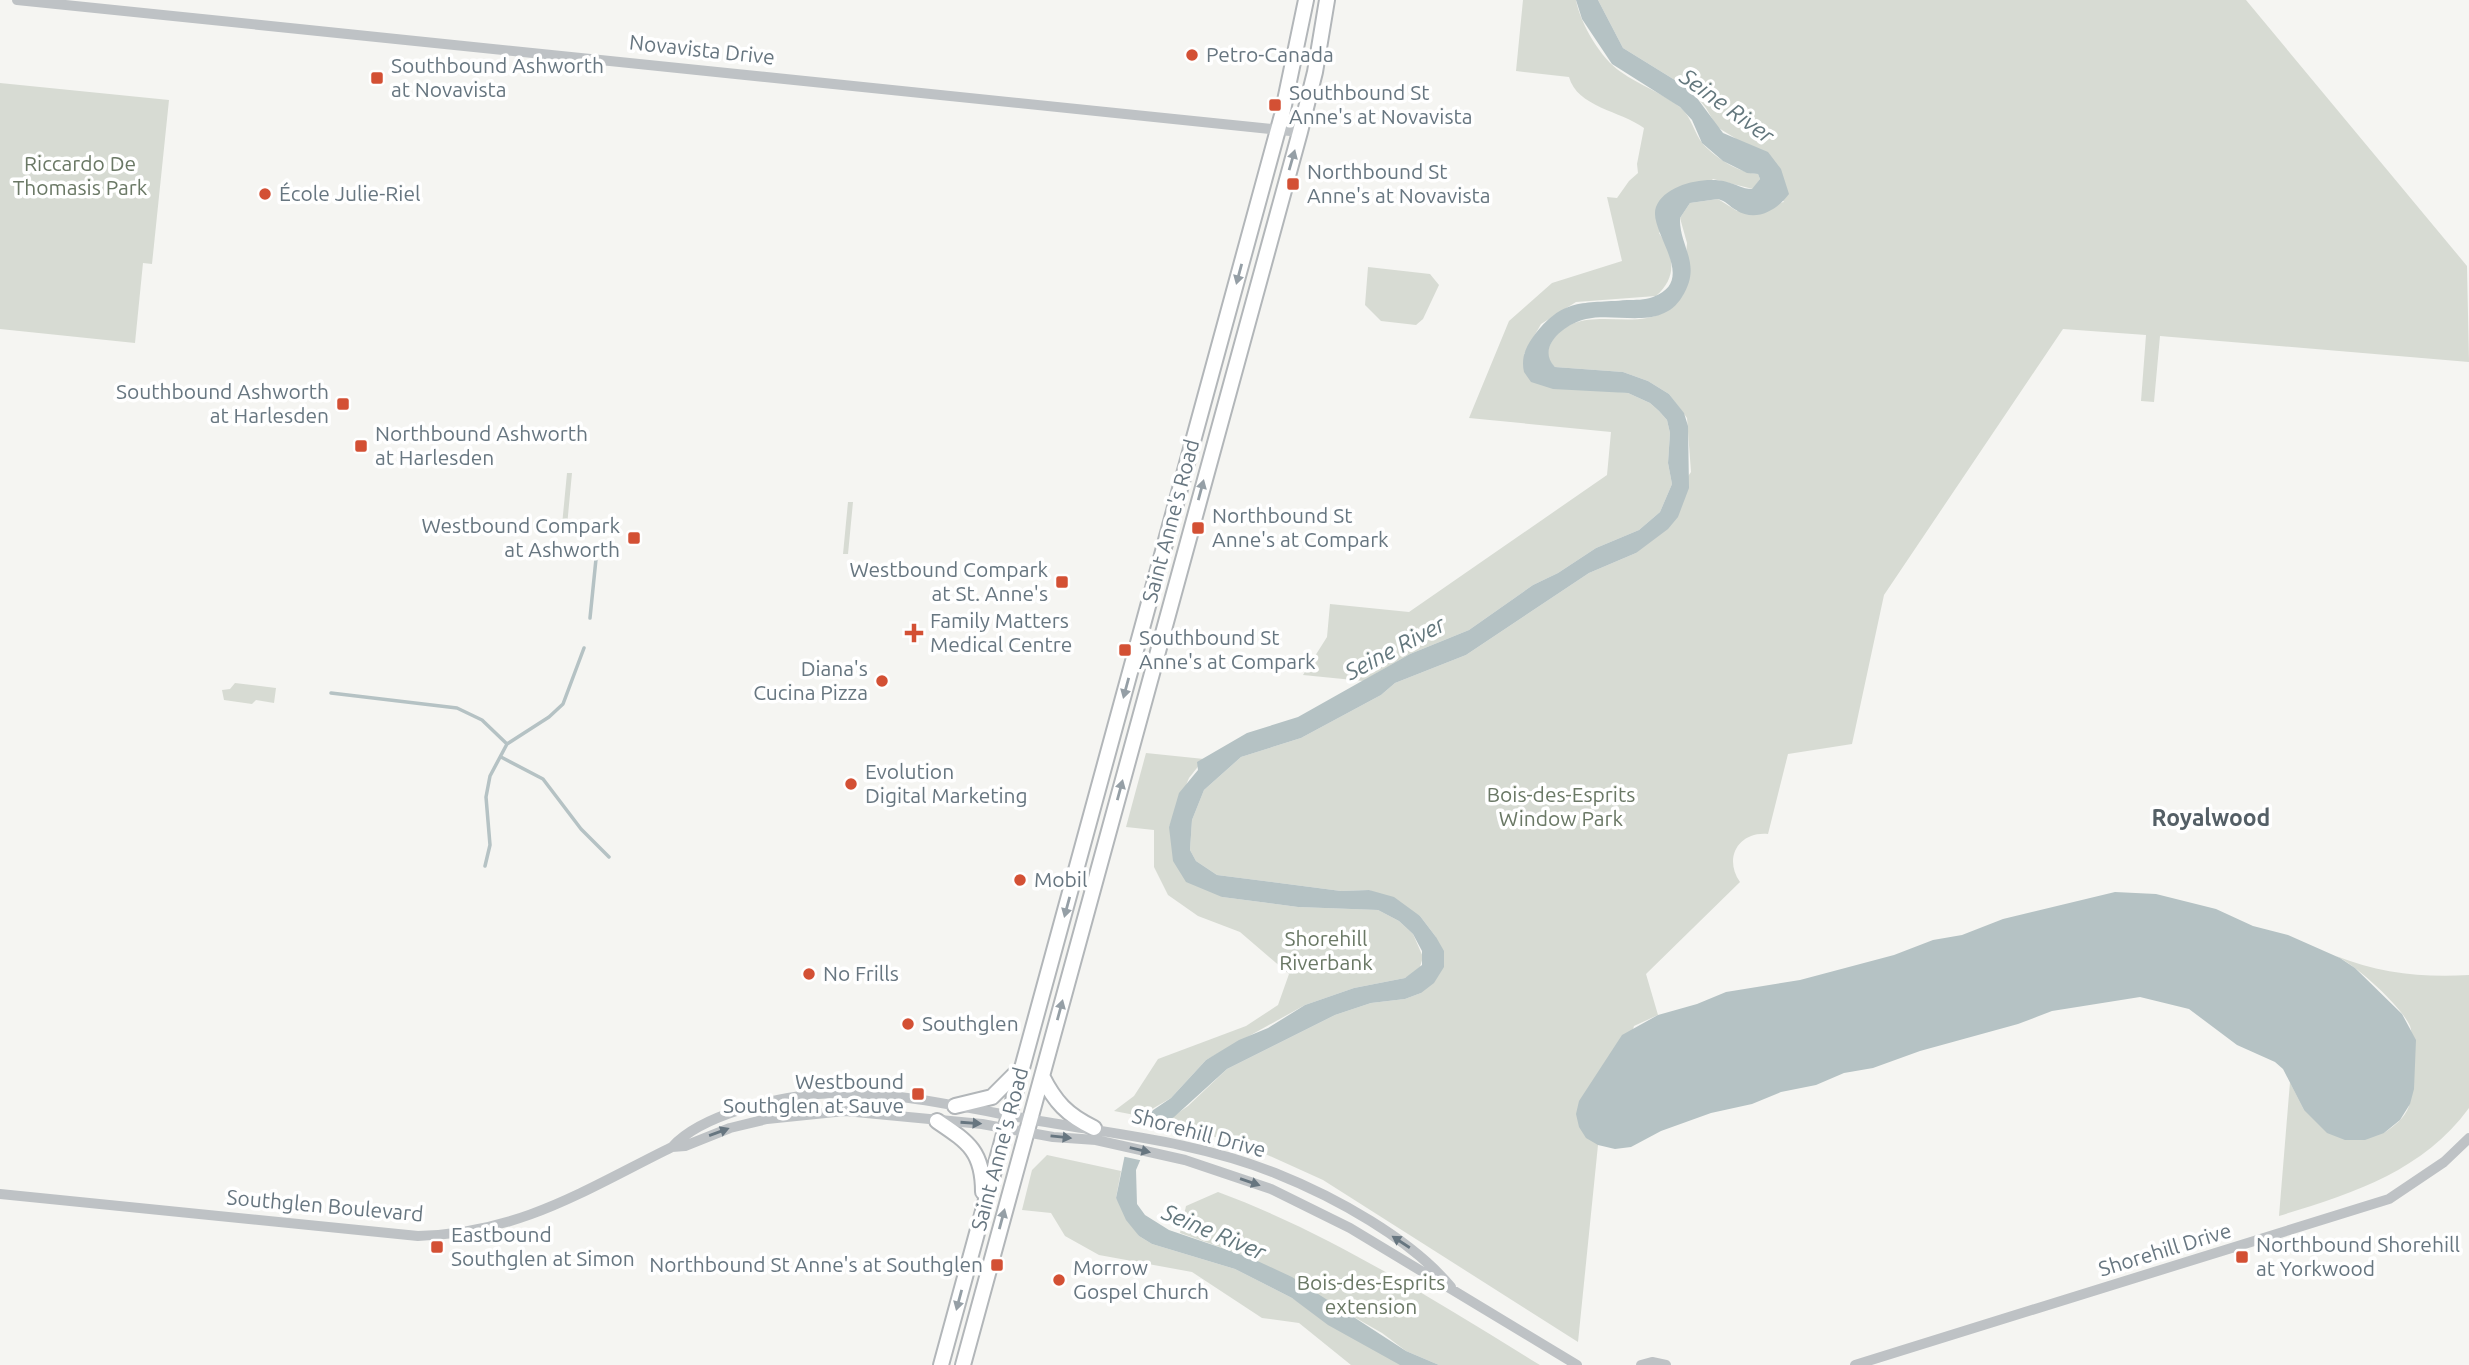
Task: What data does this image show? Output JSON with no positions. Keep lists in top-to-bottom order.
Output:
{
  "streets": {
    "main road": ["Saint Anne's Road"],
    "street": ["Novavista Drive", "Shorehill Drive", "Southglen Boulevard"]
  },
  "crossings": [
    ["Novavista Drive", "Saint Anne's Road"],
    ["Saint Anne's Road", "Shorehill Drive"],
    ["Saint Anne's Road", "Southglen Boulevard"],
    ["Shorehill Drive", "Southglen Boulevard"]
  ],
  "districts": ["Royalwood"],
  "water": ["Seine River"],
  "parks": [
    "Riccardo De Thomasis Park",
    "Bois-des-Esprits Window Park",
    "Shorehill Riverbank",
    "Bois-des-Esprits extension"
  ],
  "places": {
    "other": [
      "Petro-Canada",
      "École Julie-Riel",
      "Diana's Cucina Pizza",
      "Evolution Digital Marketing",
      "Mobil",
      "No Frills",
      "Southglen",
      "Morrow Gospel Church"
    ],
    "transit": [
      "Southbound Ashworth at Novavista",
      "Southbound St Anne's at Novavista",
      "Northbound St Anne's at Novavista",
      "Southbound Ashworth at Harlesden",
      "Northbound Ashworth at Harlesden",
      "Northbound St Anne's at Compark",
      "Westbound Compark at Ashworth",
      "Westbound Compark at St. Anne's",
      "Southbound St Anne's at Compark",
      "Westbound Southglen at Sauve",
      "Eastbound Southglen at Simon",
      "Northbound Shorehill at Yorkwood",
      "Northbound St Anne's at Southglen"
    ],
    "health": ["Family Matters Medical Centre"]
  }
}
